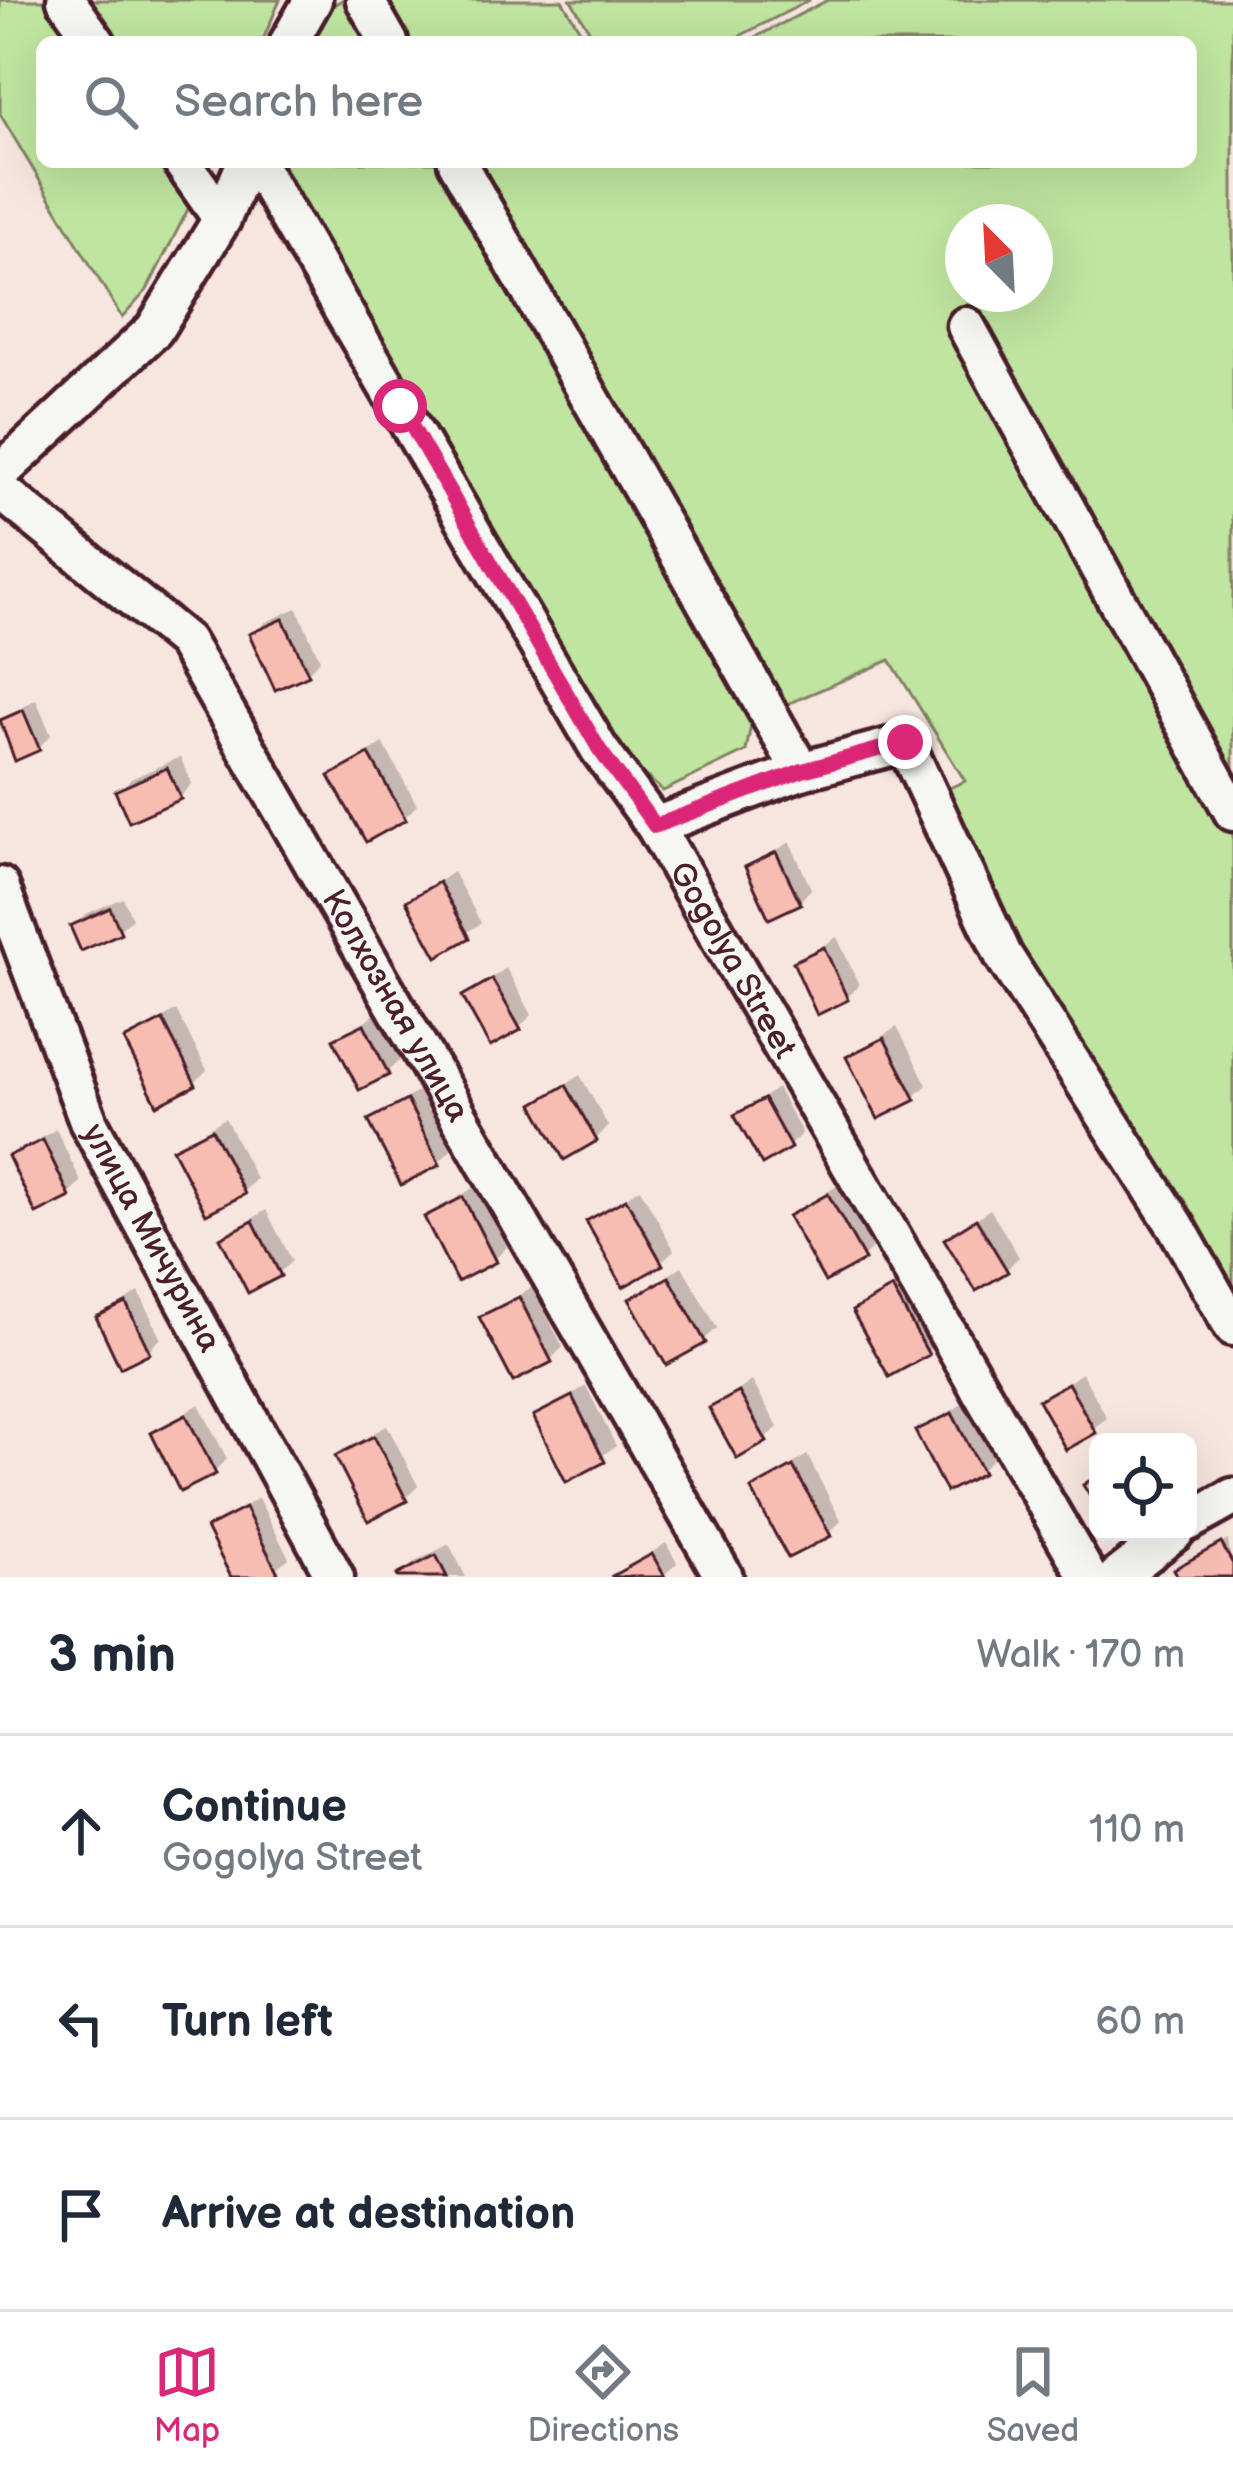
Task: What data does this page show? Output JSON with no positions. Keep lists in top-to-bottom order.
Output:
{
  "streets": {
    "street": ["Gogolya Street", "Колхозная улица", "улица Мичурина"]
  },
  "north": "top left",
  "page": {
    "search": "Search here",
    "heading": ["3 min", "Walk · 170 m"],
    "list": [
      ["Continue", "Gogolya Street", "110 m"],
      ["Turn left", "60 m"],
      "Arrive at destination"
    ],
    "nav": ["Map", "Directions", "Saved"]
  }
}
